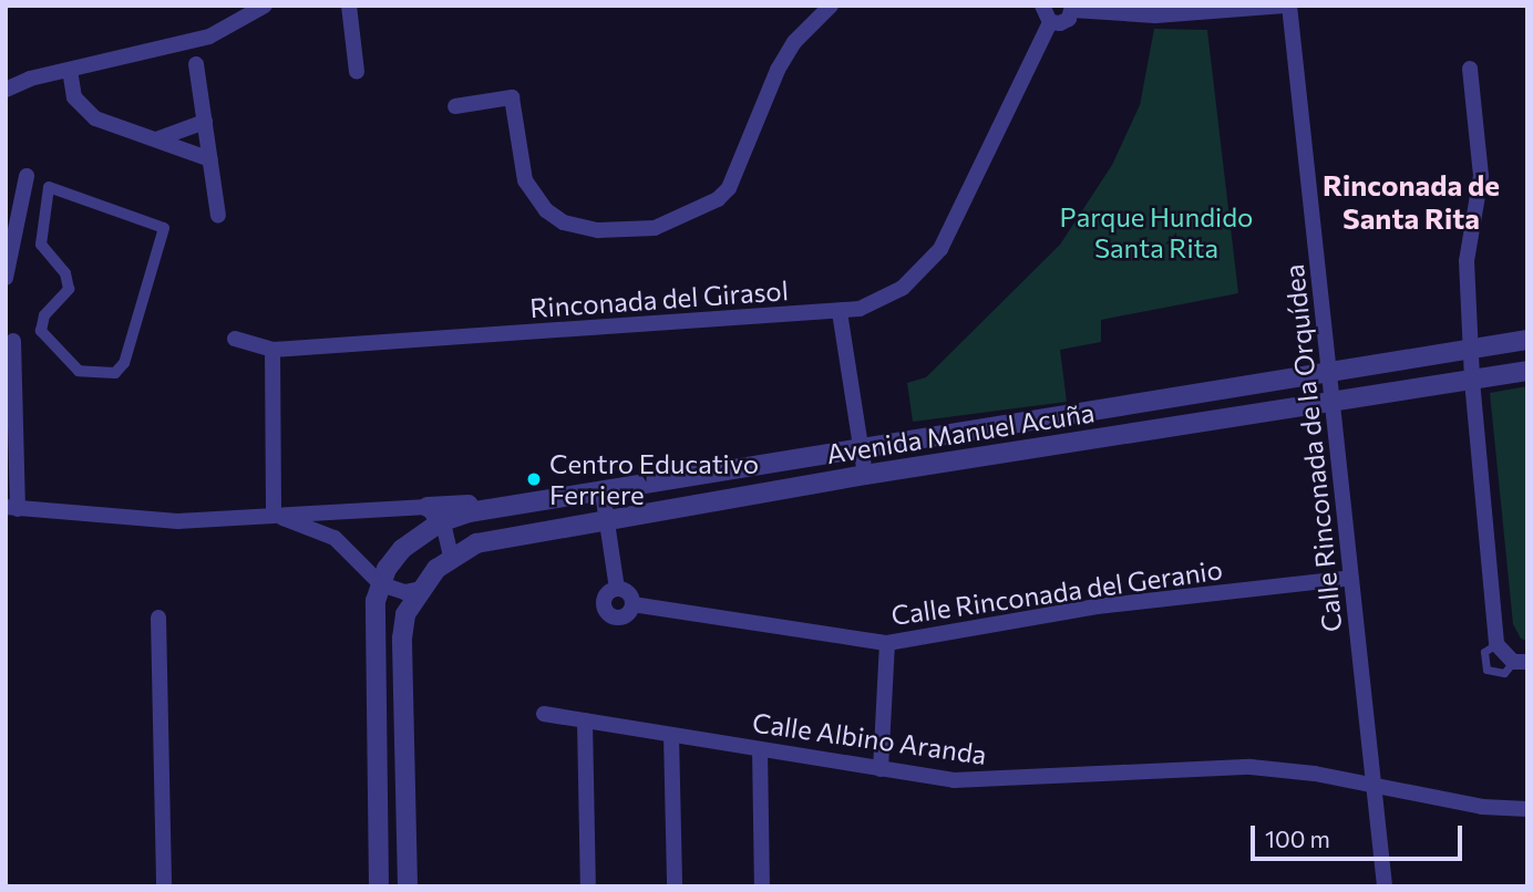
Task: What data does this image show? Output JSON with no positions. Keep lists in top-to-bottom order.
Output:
{
  "streets": {
    "street": [
      "Rinconada del Girasol",
      "Avenida Manuel Acuña",
      "Calle Rinconada de la Orquídea",
      "Calle Rinconada del Geranio",
      "Calle Albino Aranda"
    ]
  },
  "crossings": [
    ["Avenida Manuel Acuña", "Calle Rinconada de la Orquídea"],
    ["Calle Rinconada de la Orquídea", "Calle Rinconada del Geranio"],
    ["Calle Rinconada de la Orquídea", "Calle Albino Aranda"]
  ],
  "districts": ["Rinconada de Santa Rita"],
  "parks": ["Parque Hundido Santa Rita"],
  "places": ["Centro Educativo Ferriere"],
  "scale_bar": "100 m"
}
